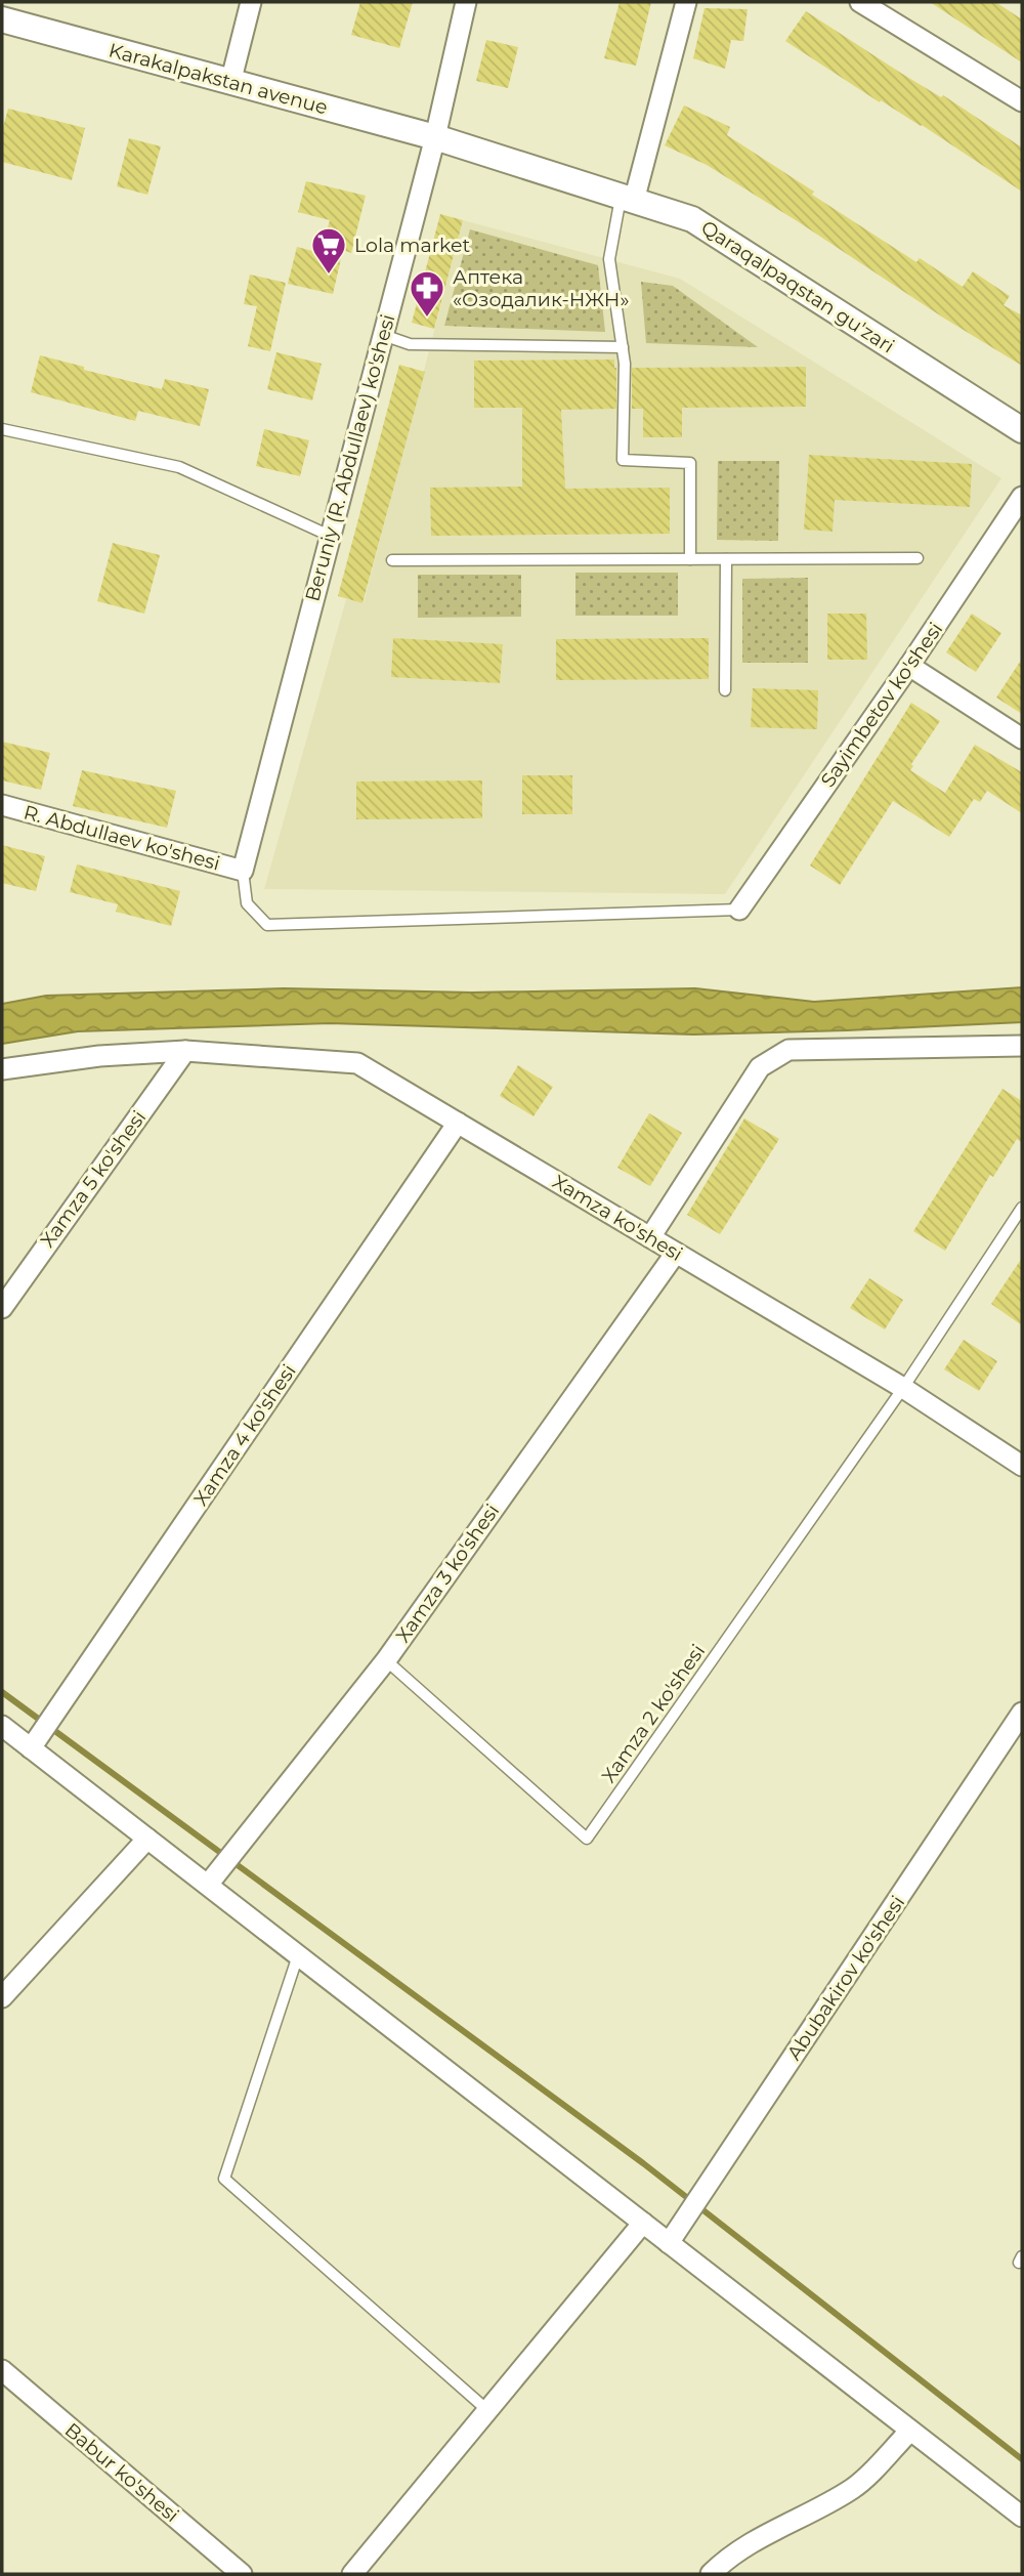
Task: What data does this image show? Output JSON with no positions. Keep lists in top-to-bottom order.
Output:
{
  "streets": {
    "street": [
      "Karakalpakstan avenue",
      "Qaraqalpaqstan gu'zari",
      "Beruniy (R. Abdullaev) ko'shesi",
      "Sayimbetov ko'shesi",
      "R. Abdullaev ko'shesi",
      "Xamza 5 ko'shesi",
      "Xamza ko'shesi",
      "Xamza 4 ko'shesi",
      "Xamza 3 ko'shesi",
      "Abubakirov ko'shesi",
      "Babur ko'shesi"
    ],
    "lane": ["Xamza 2 ko'shesi"]
  },
  "crossings": [
    ["Karakalpakstan avenue", "Qaraqalpaqstan gu'zari"],
    ["Karakalpakstan avenue", "Beruniy (R. Abdullaev) ko'shesi"],
    ["Qaraqalpaqstan gu'zari", "Beruniy (R. Abdullaev) ko'shesi"],
    ["Beruniy (R. Abdullaev) ko'shesi", "R. Abdullaev ko'shesi"],
    ["Xamza 5 ko'shesi", "Xamza ko'shesi"],
    ["Xamza ko'shesi", "Xamza 4 ko'shesi"],
    ["Xamza ko'shesi", "Xamza 3 ko'shesi"],
    ["Xamza ko'shesi", "Xamza 2 ko'shesi"],
    ["Xamza 3 ko'shesi", "Xamza 2 ko'shesi"]
  ],
  "places": {
    "supermarket": ["Lola market"],
    "pharmacy": ["Аптека «Озодалик-НЖН»"]
  }
}
